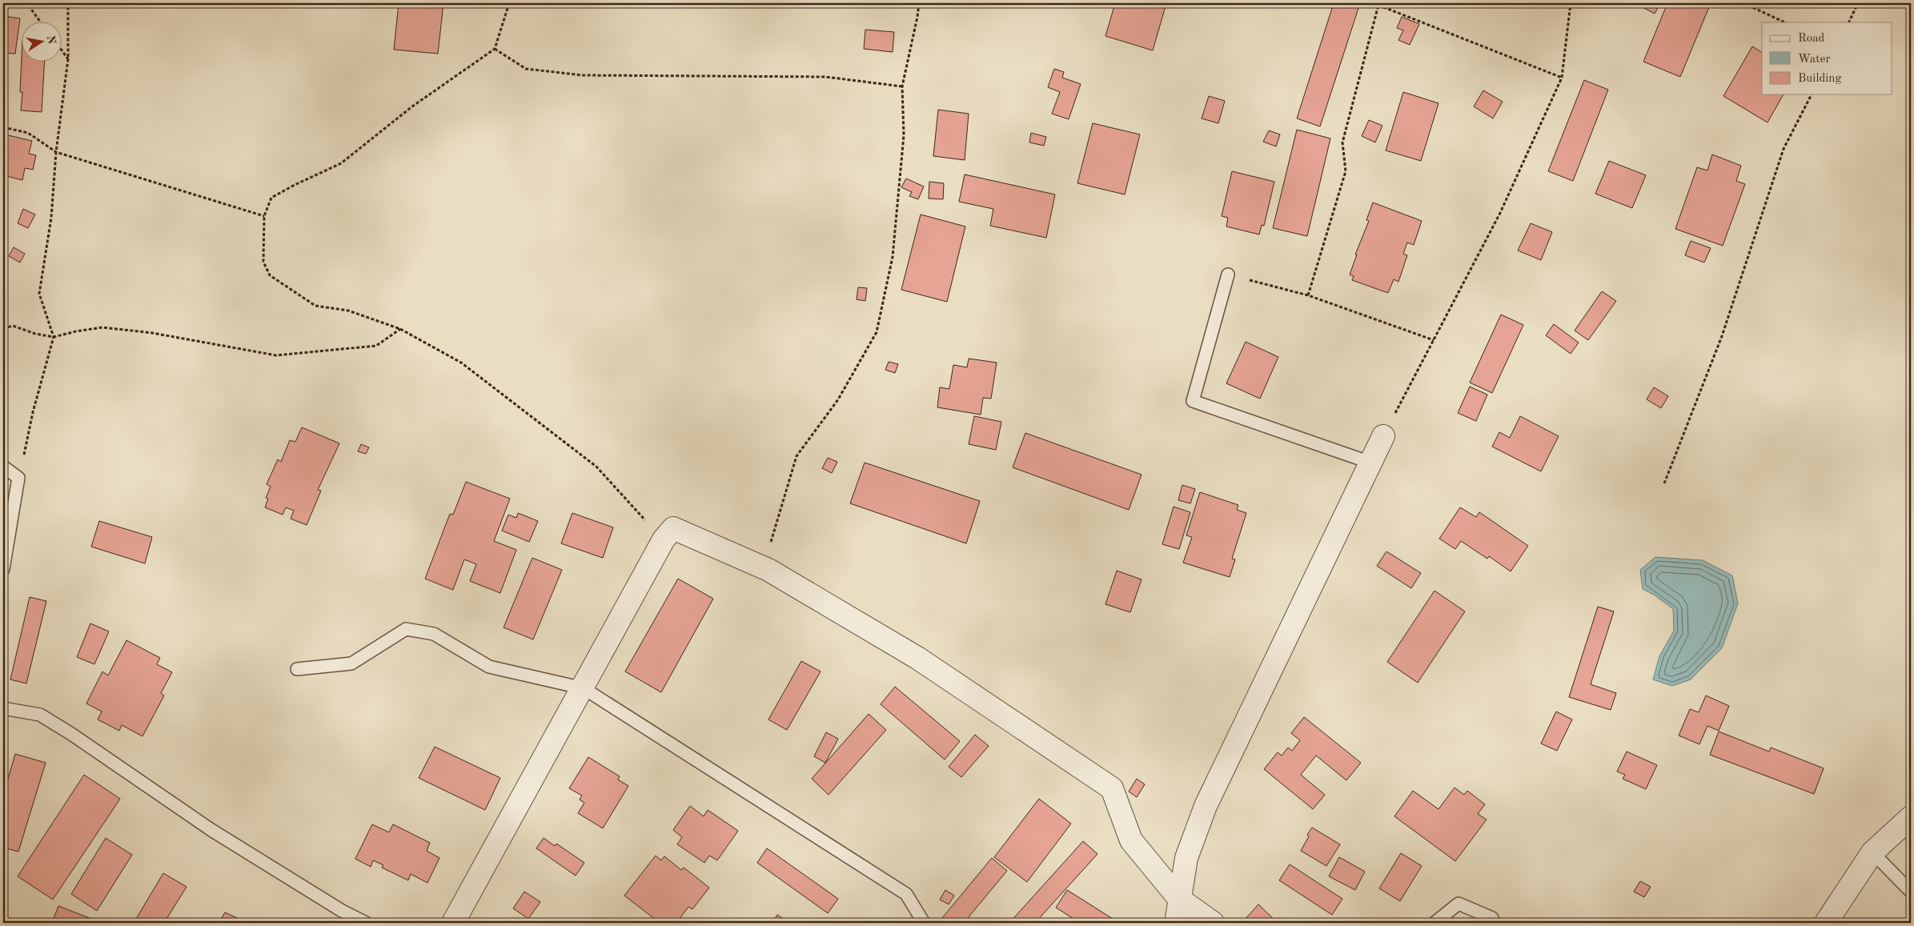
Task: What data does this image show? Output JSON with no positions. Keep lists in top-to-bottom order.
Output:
{
  "legend": ["Road", "Water", "Building"],
  "north": "right"
}
